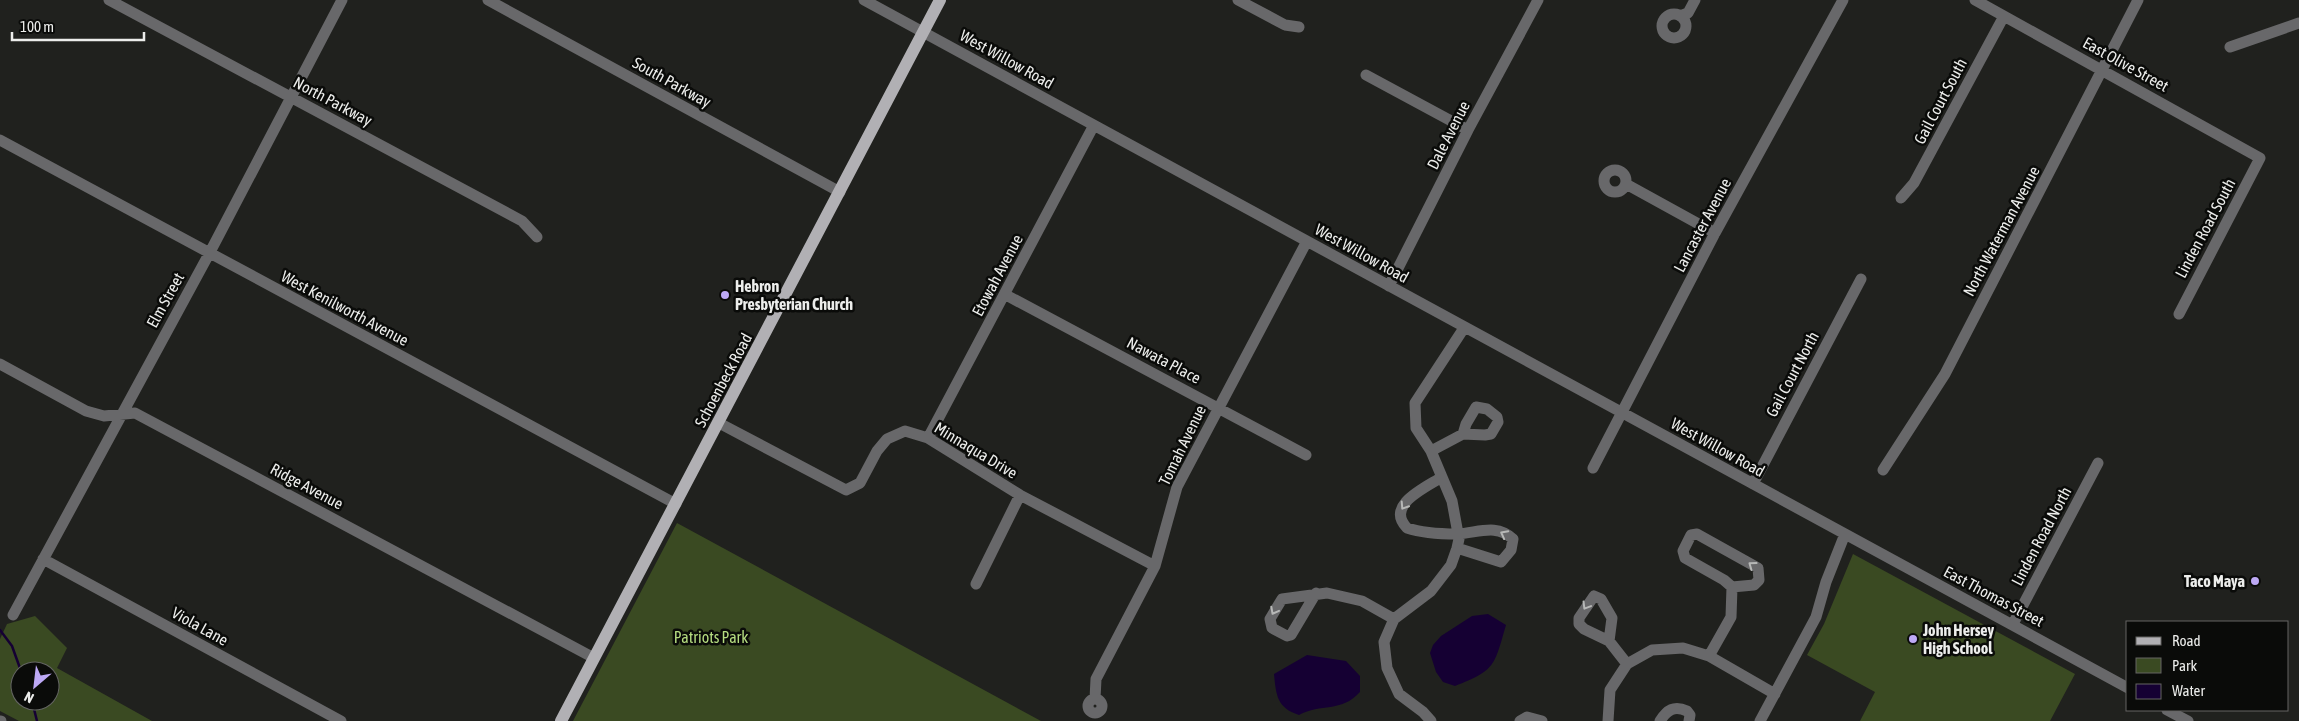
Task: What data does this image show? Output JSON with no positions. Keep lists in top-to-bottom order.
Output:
{
  "streets": {
    "main road": ["Schoenbeck Road"],
    "street": [
      "West Willow Road",
      "East Olive Street",
      "South Parkway",
      "North Parkway",
      "Gail Court South",
      "Dale Avenue",
      "Lancaster Avenue",
      "Linden Road South",
      "North Waterman Avenue",
      "Etowah Avenue",
      "Elm Street",
      "West Kenilworth Avenue",
      "Nawata Place",
      "Gail Court North",
      "Tomah Avenue",
      "Minnaqua Drive",
      "Ridge Avenue",
      "Linden Road North",
      "East Thomas Street",
      "Viola Lane"
    ]
  },
  "crossings": [
    ["West Willow Road", "Dale Avenue"],
    ["West Willow Road", "Lancaster Avenue"],
    ["West Willow Road", "Etowah Avenue"],
    ["West Willow Road", "Gail Court North"],
    ["West Willow Road", "Schoenbeck Road"],
    ["West Willow Road", "Tomah Avenue"],
    ["West Willow Road", "East Thomas Street"],
    ["East Olive Street", "Gail Court South"],
    ["East Olive Street", "Linden Road South"],
    ["East Olive Street", "North Waterman Avenue"],
    ["South Parkway", "Schoenbeck Road"],
    ["North Parkway", "Elm Street"],
    ["Etowah Avenue", "Nawata Place"],
    ["Etowah Avenue", "Minnaqua Drive"],
    ["Elm Street", "West Kenilworth Avenue"],
    ["Elm Street", "Ridge Avenue"],
    ["Elm Street", "Viola Lane"],
    ["West Kenilworth Avenue", "Schoenbeck Road"],
    ["Nawata Place", "Tomah Avenue"],
    ["Schoenbeck Road", "Minnaqua Drive"],
    ["Schoenbeck Road", "Ridge Avenue"],
    ["Tomah Avenue", "Minnaqua Drive"],
    ["Linden Road North", "East Thomas Street"]
  ],
  "parks": ["Patriots Park"],
  "places": ["Hebron Presbyterian Church", "Taco Maya", "John Hersey High School"],
  "legend": ["Road", "Park", "Water"],
  "scale_bar": "100 m",
  "north": "bottom left"
}
